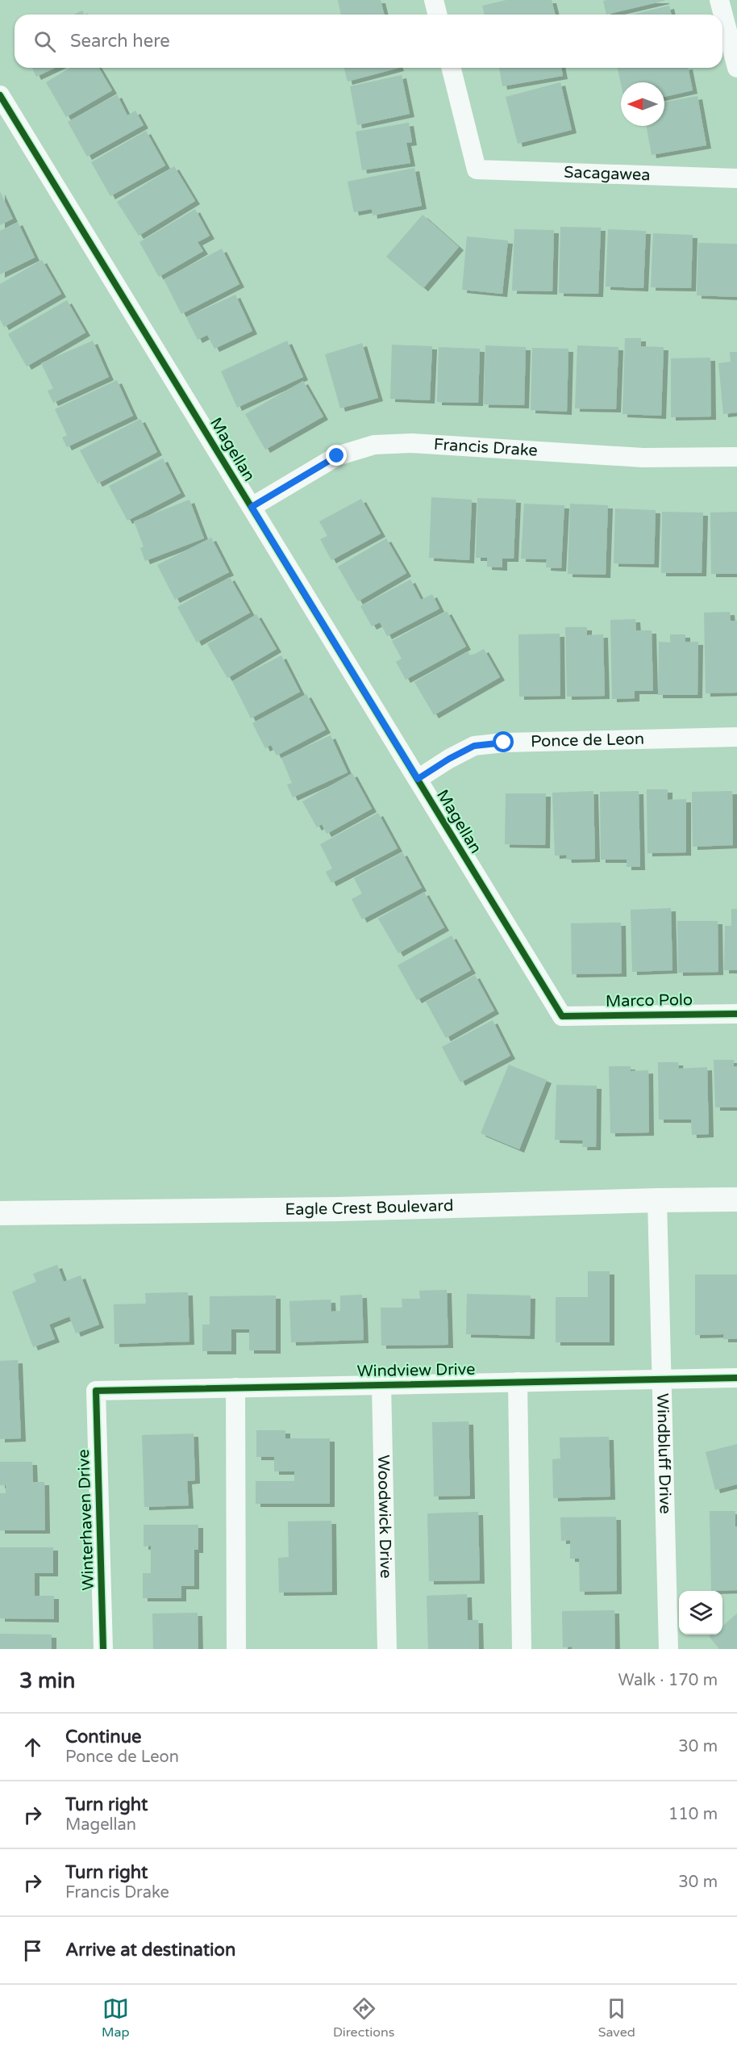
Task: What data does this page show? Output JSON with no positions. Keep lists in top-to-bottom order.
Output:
{
  "streets": {
    "main road": ["Eagle Crest Boulevard"],
    "street": [
      "Sacagawea",
      "Francis Drake",
      "Magellan",
      "Ponce de Leon",
      "Marco Polo",
      "Windview Drive",
      "Windbluff Drive",
      "Woodwick Drive",
      "Winterhaven Drive"
    ]
  },
  "crossings": [
    ["Francis Drake", "Magellan"],
    ["Magellan", "Ponce de Leon"],
    ["Magellan", "Marco Polo"],
    ["Eagle Crest Boulevard", "Windbluff Drive"],
    ["Windview Drive", "Windbluff Drive"],
    ["Windview Drive", "Woodwick Drive"],
    ["Windview Drive", "Winterhaven Drive"]
  ],
  "north": "left",
  "page": {
    "search": "Search here",
    "heading": ["3 min", "Walk · 170 m"],
    "list": [
      ["Continue", "Ponce de Leon", "30 m"],
      ["Turn right", "Magellan", "110 m"],
      ["Turn right", "Francis Drake", "30 m"],
      "Arrive at destination"
    ],
    "nav": ["Map", "Directions", "Saved"]
  }
}
